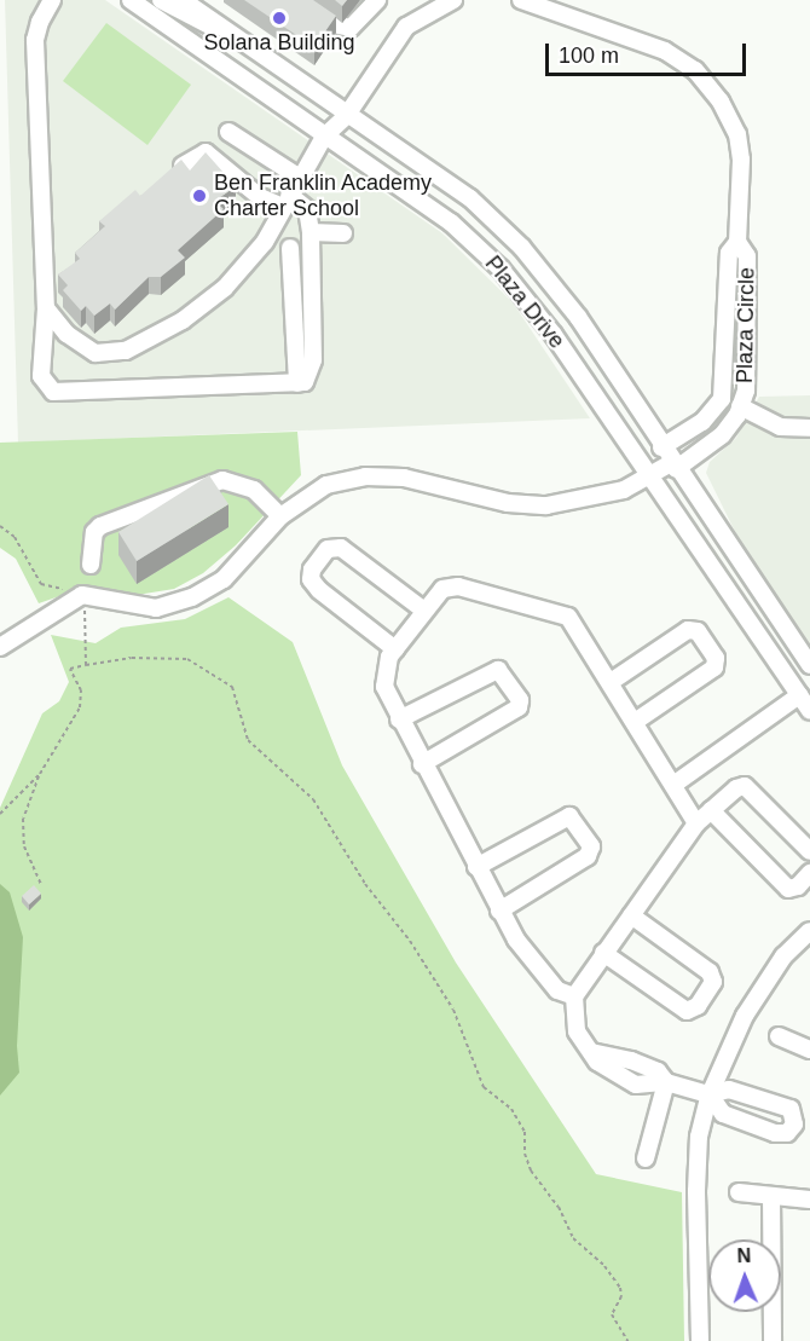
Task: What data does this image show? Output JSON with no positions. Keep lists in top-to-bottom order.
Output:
{
  "streets": {
    "street": ["Plaza Drive", "Plaza Circle"]
  },
  "crossings": [
    ["Plaza Drive", "Plaza Circle"]
  ],
  "places": ["Solana Building", "Ben Franklin Academy Charter School"],
  "scale_bar": "100 m",
  "north": "top"
}
